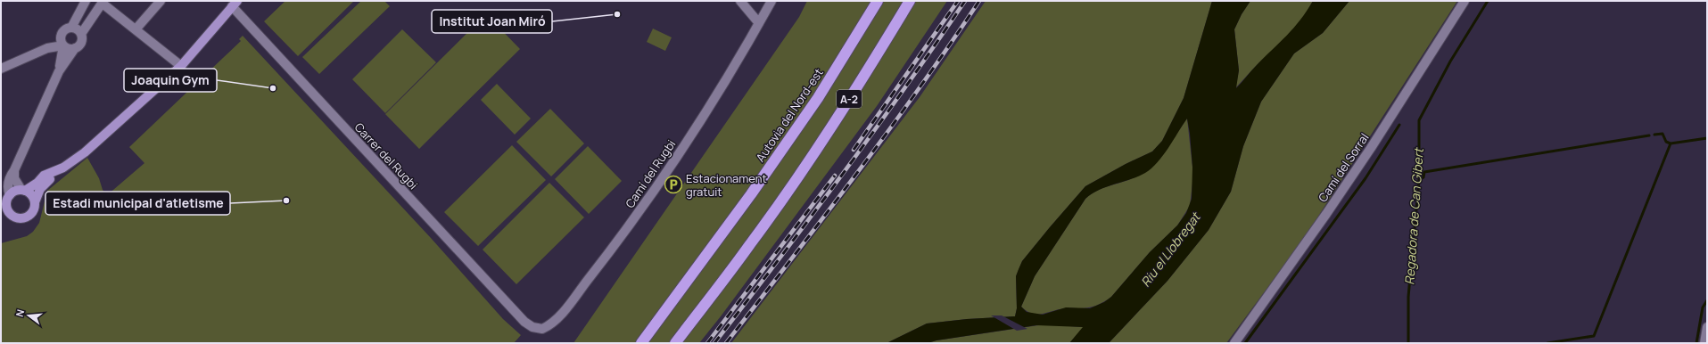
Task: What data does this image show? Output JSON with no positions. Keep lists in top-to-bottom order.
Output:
{
  "streets": {
    "highway": ["A-2", "Autovia del Nord-est"],
    "street": ["Carrer del Rugbi", "Camí del Sorral", "Camí del Rugbi"]
  },
  "crossings": [
    ["Carrer del Rugbi", "Camí del Rugbi"]
  ],
  "water": ["Regadora de Can Gibert", "Riu el Llobregat"],
  "places": {
    "other": ["Institut Joan Miró", "Joaquin Gym", "Estadi municipal d'atletisme"],
    "parking": ["Estacionament gratuit"]
  },
  "north": "left"
}
